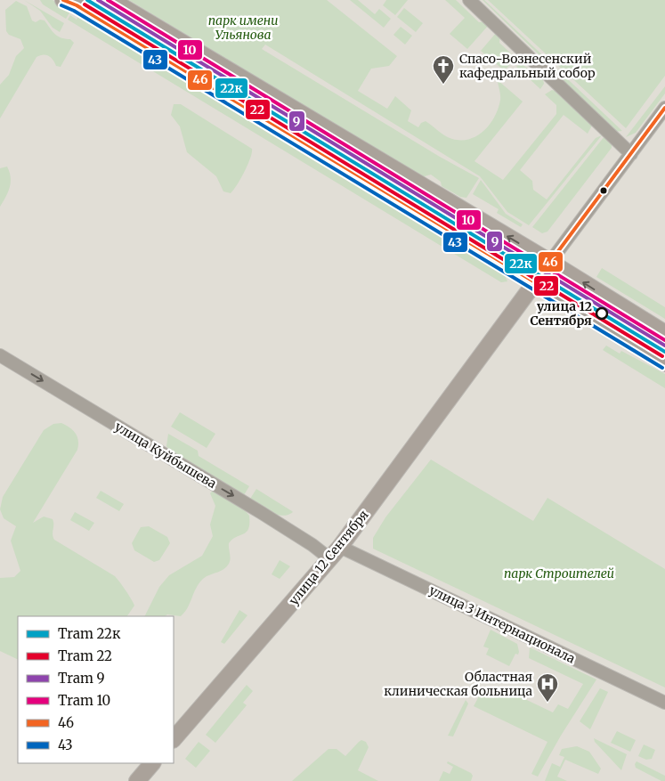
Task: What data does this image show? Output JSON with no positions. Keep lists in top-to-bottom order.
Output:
{
  "streets": {
    "main road": ["улица 12 Сентября"],
    "street": ["улица Куйбышева", "улица 3 Интернационала"]
  },
  "crossings": [
    ["улица Куйбышева", "улица 12 Сентября"],
    ["улица 12 Сентября", "улица 3 Интернационала"]
  ],
  "one_way": ["улица Куйбышева"],
  "parks": ["парк имени Ульянова", "парк Строителей"],
  "places": {
    "church": ["Спасо-Вознесенский кафедральный собор"],
    "other": ["улица 12 Сентября"],
    "hospital": ["Областная клиническая больница"]
  },
  "lines": [
    "tram line 22к",
    "tram line 9",
    "tram line 10",
    "transit line 46",
    "tram line 22",
    "transit line 43"
  ],
  "legend": [
    "Tram 22к",
    "Tram 22",
    "Tram 9",
    "Tram 10",
    "46",
    "43"
  ]
}
